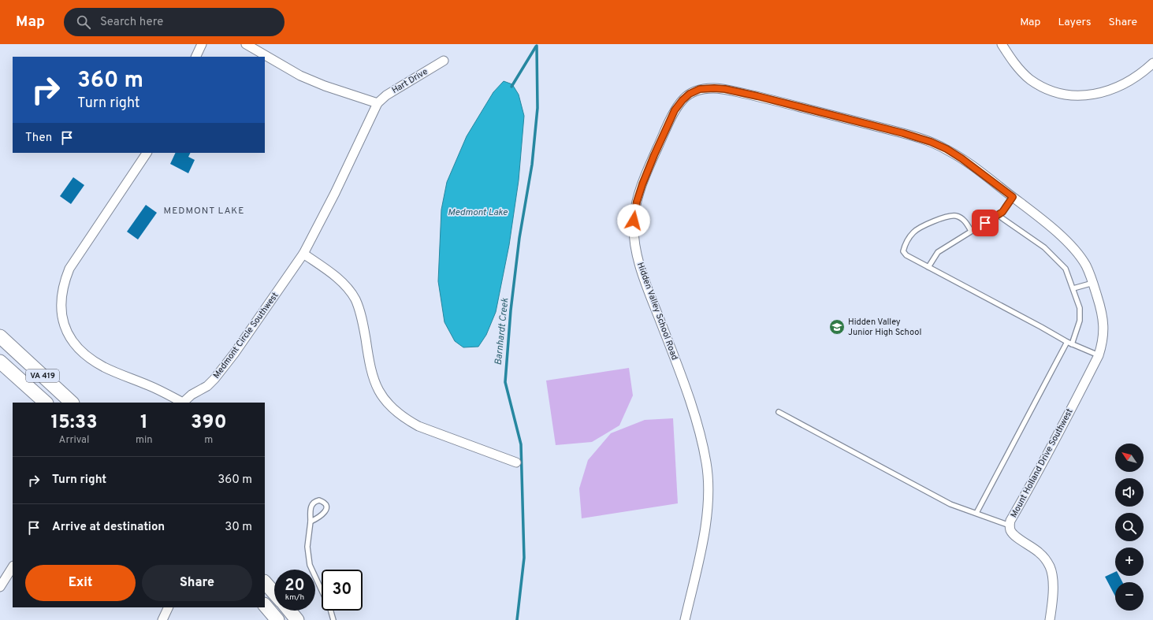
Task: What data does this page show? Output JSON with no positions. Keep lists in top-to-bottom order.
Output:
{
  "streets": {
    "main road": ["VA 419"],
    "street": [
      "Hart Drive",
      "Hidden Valley School Road",
      "Medmont Circle Southwest",
      "Mount Holland Drive Southwest"
    ]
  },
  "crossings": [
    ["Hart Drive", "Medmont Circle Southwest"],
    ["Hidden Valley School Road", "Mount Holland Drive Southwest"]
  ],
  "districts": ["MEDMONT LAKE"],
  "water": ["Medmont Lake", "Barnhardt Creek"],
  "places": {
    "school or university": ["Hidden Valley Junior High School"]
  },
  "north": "top left",
  "page": {
    "header": "Map",
    "search": "Search here",
    "nav": ["Map", "Layers", "Share"],
    "turn": ["360 m", "Turn right"],
    "then": "Then",
    "eta": [
      "15:33",
      "Arrival",
      "1",
      "min",
      "390",
      "m"
    ],
    "map_buttons": ["+", "−"],
    "list": [
      {
        "name": "Turn right",
        "value": "360 m"
      },
      {
        "name": "Arrive at destination",
        "value": "30 m"
      }
    ],
    "buttons": ["Exit", "Share"],
    "speed": "20 km/h",
    "limit": "30"
  }
}
